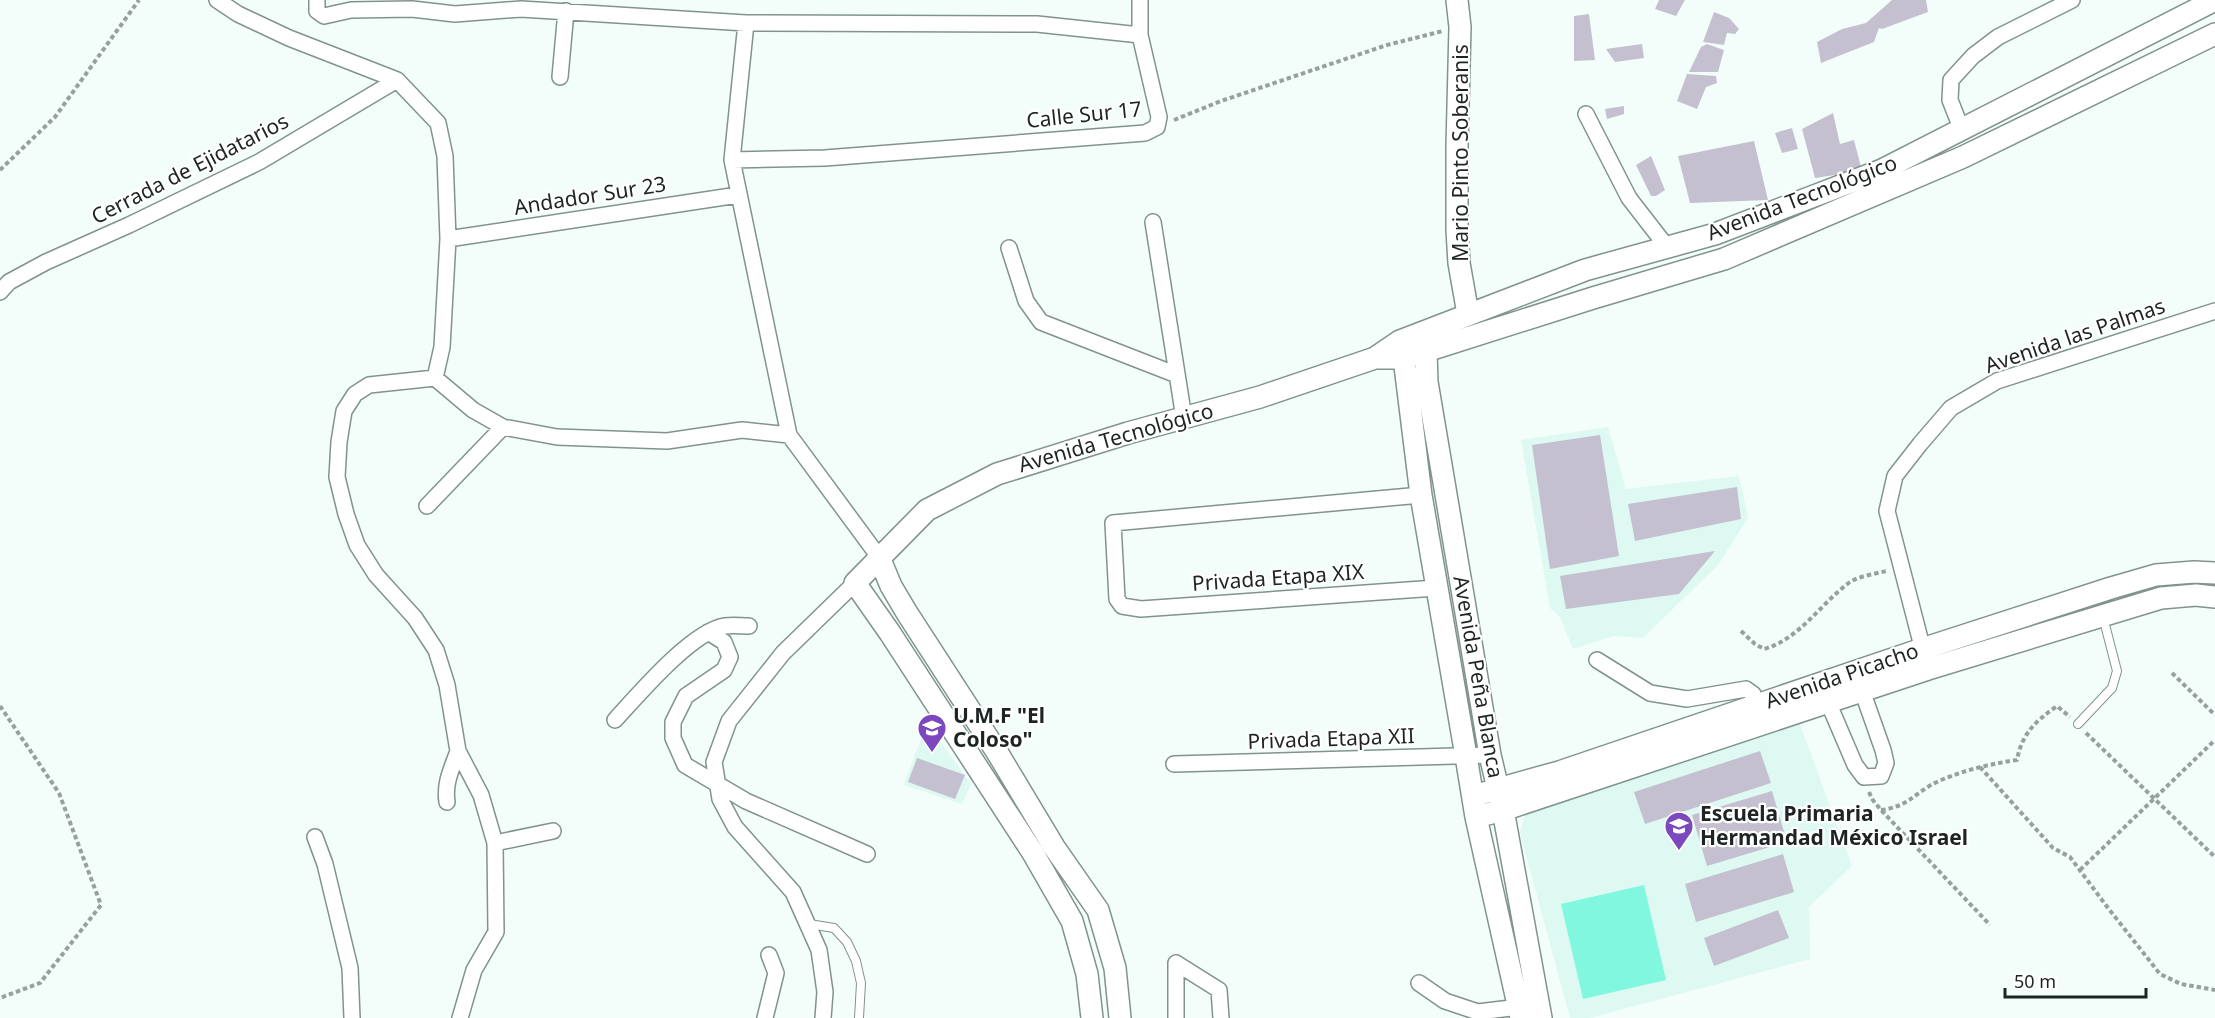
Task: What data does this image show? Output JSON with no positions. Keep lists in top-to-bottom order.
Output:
{
  "streets": {
    "main road": [
      "Mario Pinto Soberanis",
      "Avenida Tecnológico",
      "Avenida Picacho",
      "Avenida Peña Blanca"
    ],
    "street": [
      "Calle Sur 17",
      "Cerrada de Ejidatarios",
      "Andador Sur 23",
      "Avenida las Palmas",
      "Privada Etapa XIX",
      "Privada Etapa XII"
    ]
  },
  "crossings": [
    ["Calle Sur 17", "Mario Pinto Soberanis"],
    ["Mario Pinto Soberanis", "Avenida Tecnológico"],
    ["Avenida Tecnológico", "Avenida Peña Blanca"],
    ["Avenida las Palmas", "Avenida Picacho"],
    ["Privada Etapa XIX", "Avenida Peña Blanca"],
    ["Avenida Picacho", "Avenida Peña Blanca"],
    ["Avenida Peña Blanca", "Privada Etapa XII"]
  ],
  "places": {
    "school or university": ["U.M.F \"El Coloso\"", "Escuela Primaria Hermandad México Israel"]
  },
  "scale_bar": "50 m"
}
